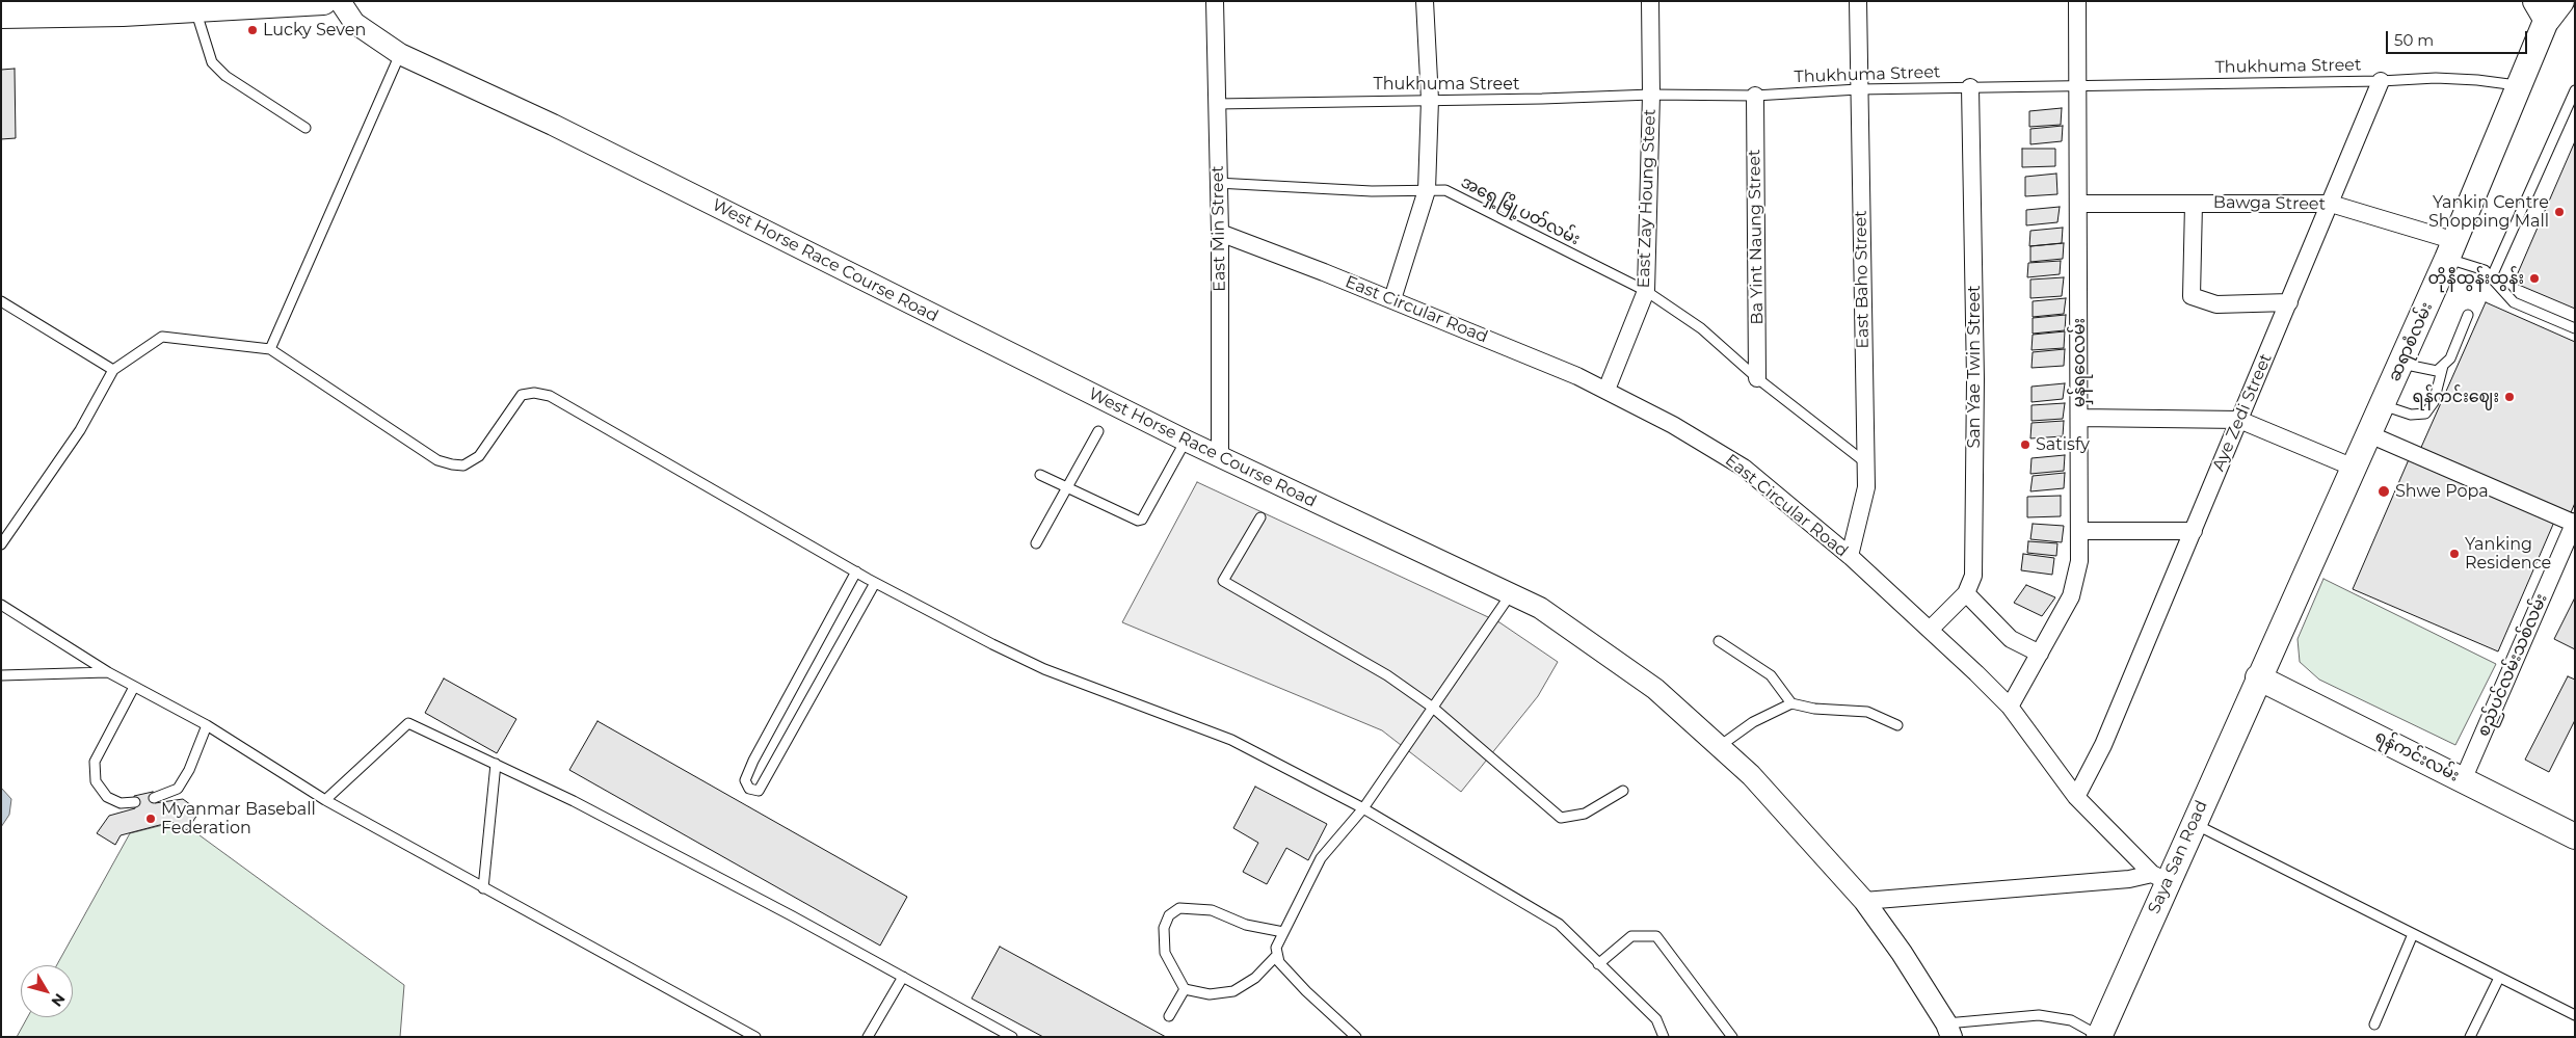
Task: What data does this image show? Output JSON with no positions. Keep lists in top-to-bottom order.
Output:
{
  "streets": {
    "main road": ["ဆရာစံလမ်း", "ရန်ကင်းလမ်း", "Saya San Road"],
    "street": [
      "East Zay Houng Steet",
      "Bawga Street",
      "East Min Street",
      "Ba Yint Naung Street",
      "West Horse Race Course Road",
      "East Baho Street",
      "East Circular Road",
      "မှန်ရဝေလမ်း",
      "San Yae Twin Street",
      "Aye Zedi Street",
      "စည်ပင်လမ်းသစ်လမ်း"
    ],
    "lane": ["Thukhuma Street", "အရှေ့မြို့ပတ်လမ်း"]
  },
  "crossings": [
    ["Thukhuma Street", "East Zay Houng Steet"],
    ["Thukhuma Street", "East Min Street"],
    ["Thukhuma Street", "Ba Yint Naung Street"],
    ["Thukhuma Street", "East Baho Street"],
    ["Thukhuma Street", "ဆရာစံလမ်း"],
    ["Thukhuma Street", "မှန်ရဝေလမ်း"],
    ["Thukhuma Street", "San Yae Twin Street"],
    ["Thukhuma Street", "Aye Zedi Street"],
    ["East Zay Houng Steet", "အရှေ့မြို့ပတ်လမ်း"],
    ["East Zay Houng Steet", "East Circular Road"],
    ["Bawga Street", "ဆရာစံလမ်း"],
    ["Bawga Street", "မှန်ရဝေလမ်း"],
    ["Bawga Street", "Aye Zedi Street"],
    ["အရှေ့မြို့ပတ်လမ်း", "East Min Street"],
    ["အရှေ့မြို့ပတ်လမ်း", "Ba Yint Naung Street"],
    ["အရှေ့မြို့ပတ်လမ်း", "East Baho Street"],
    ["East Min Street", "West Horse Race Course Road"],
    ["East Min Street", "East Circular Road"],
    ["East Baho Street", "East Circular Road"],
    ["East Circular Road", "မှန်ရဝေလမ်း"],
    ["East Circular Road", "San Yae Twin Street"],
    ["East Circular Road", "Aye Zedi Street"],
    ["East Circular Road", "Saya San Road"],
    ["ဆရာစံလမ်း", "ရန်ကင်းလမ်း"],
    ["ဆရာစံလမ်း", "Saya San Road"],
    ["စည်ပင်လမ်းသစ်လမ်း", "ရန်ကင်းလမ်း"],
    ["ရန်ကင်းလမ်း", "Saya San Road"]
  ],
  "places": [
    "Lucky Seven",
    "Yankin Centre Shopping Mall",
    "တိုနီထွန်းထွန်း",
    "ရန်ကင်းဈေး",
    "Satisfy",
    "Shwe Popa",
    "Yanking Residence",
    "Myanmar Baseball Federation"
  ],
  "scale_bar": "50 m",
  "north": "bottom right"
}
